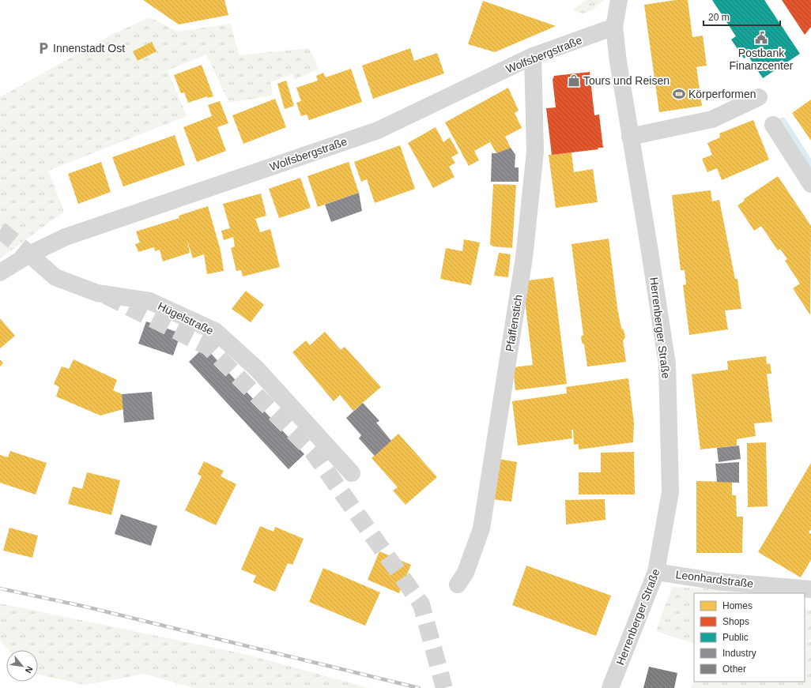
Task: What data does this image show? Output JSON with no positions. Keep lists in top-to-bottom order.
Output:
{
  "streets": {
    "street": [
      "Wolfsbergstraße",
      "Hügelstraße",
      "Pfaffenstich",
      "Herrenberger Straße",
      "Leonhardstraße"
    ]
  },
  "crossings": [
    ["Wolfsbergstraße", "Hügelstraße"],
    ["Wolfsbergstraße", "Pfaffenstich"],
    ["Wolfsbergstraße", "Herrenberger Straße"],
    ["Herrenberger Straße", "Leonhardstraße"]
  ],
  "places": {
    "public building": ["Postbank Finanzcenter"],
    "parking": ["Innenstadt Ost"],
    "shop": ["Tours und Reisen"],
    "sports": ["Körperformen"]
  },
  "legend": [
    "Homes",
    "Shops",
    "Public",
    "Industry",
    "Other"
  ],
  "scale_bar": "20 m",
  "north": "bottom right"
}
